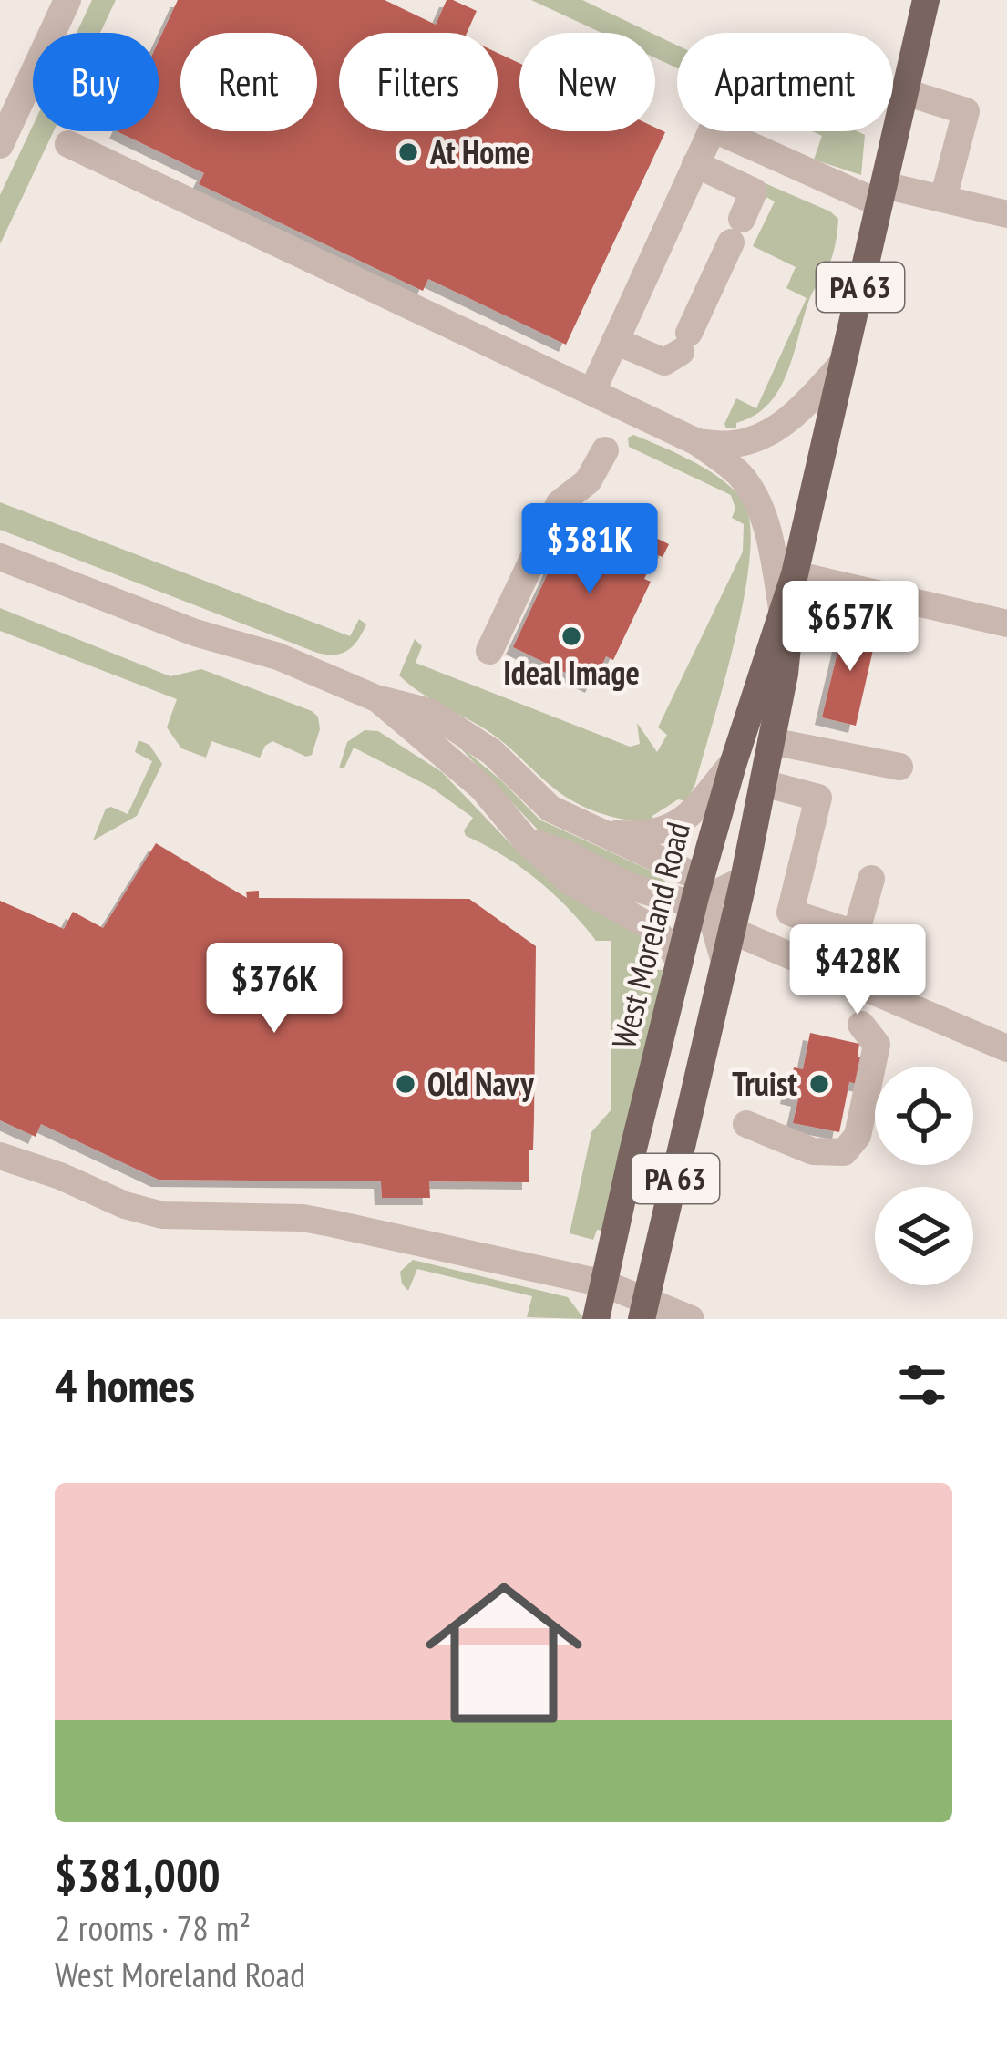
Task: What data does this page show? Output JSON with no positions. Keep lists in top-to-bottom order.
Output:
{
  "streets": {
    "main road": ["PA 63", "West Moreland Road"]
  },
  "places": [
    "At Home",
    "Ideal Image",
    "Old Navy",
    "Truist"
  ],
  "page": {
    "chip": [
      "Buy",
      "Rent",
      "Filters",
      "New",
      "Apartment"
    ],
    "price": [
      "$381K",
      "$657K",
      "$428K",
      "$376K"
    ],
    "heading": "4 homes",
    "list": [
      {
        "name": "$381,000",
        "note": "2 rooms · 78 m² · West Moreland Road"
      }
    ]
  }
}
